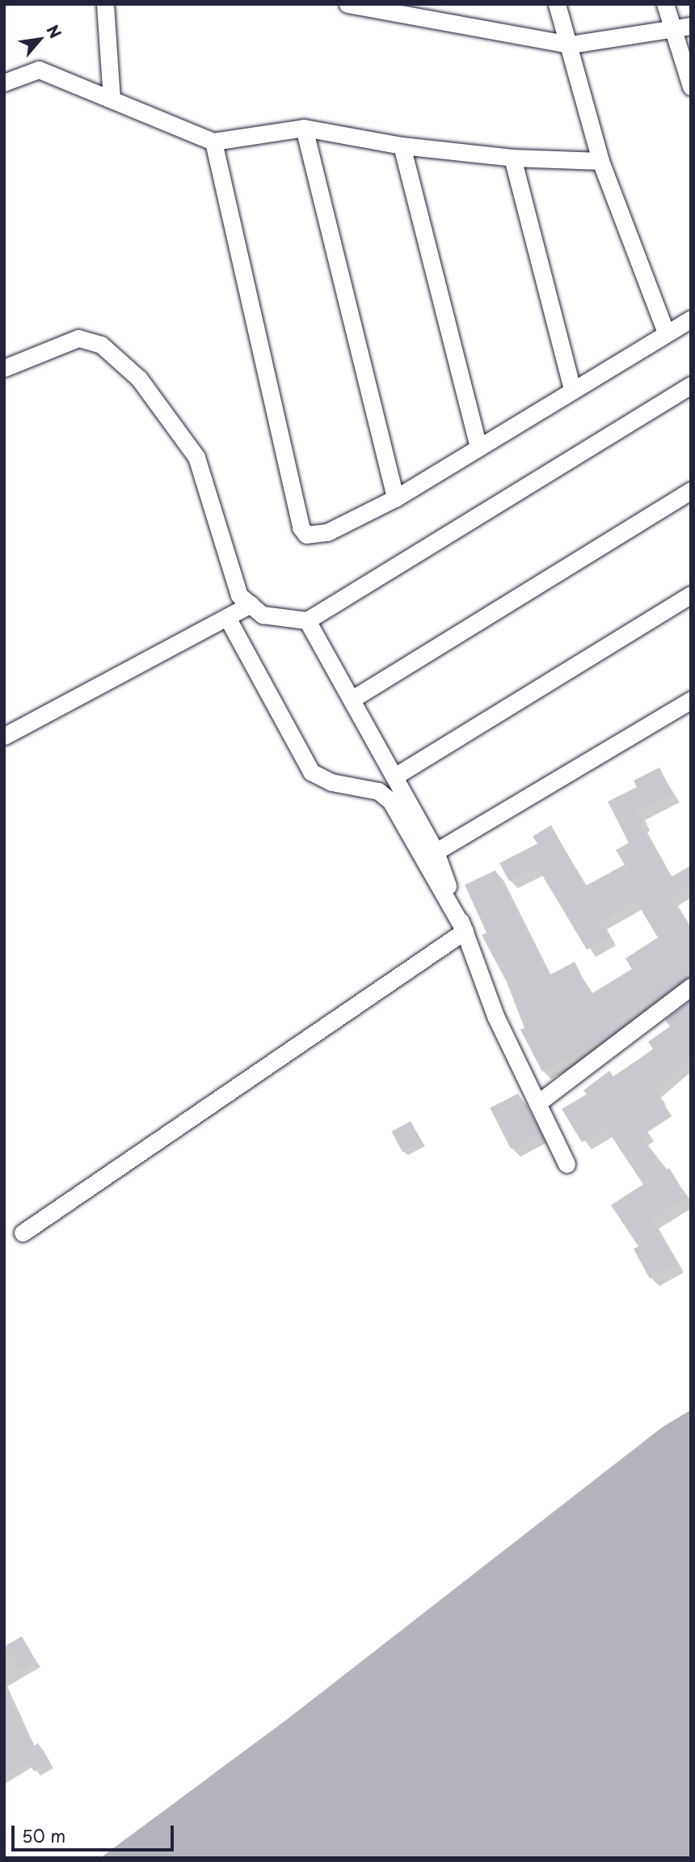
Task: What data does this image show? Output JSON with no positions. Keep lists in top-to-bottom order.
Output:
{
  "scale_bar": "50 m",
  "north": "top right"
}
